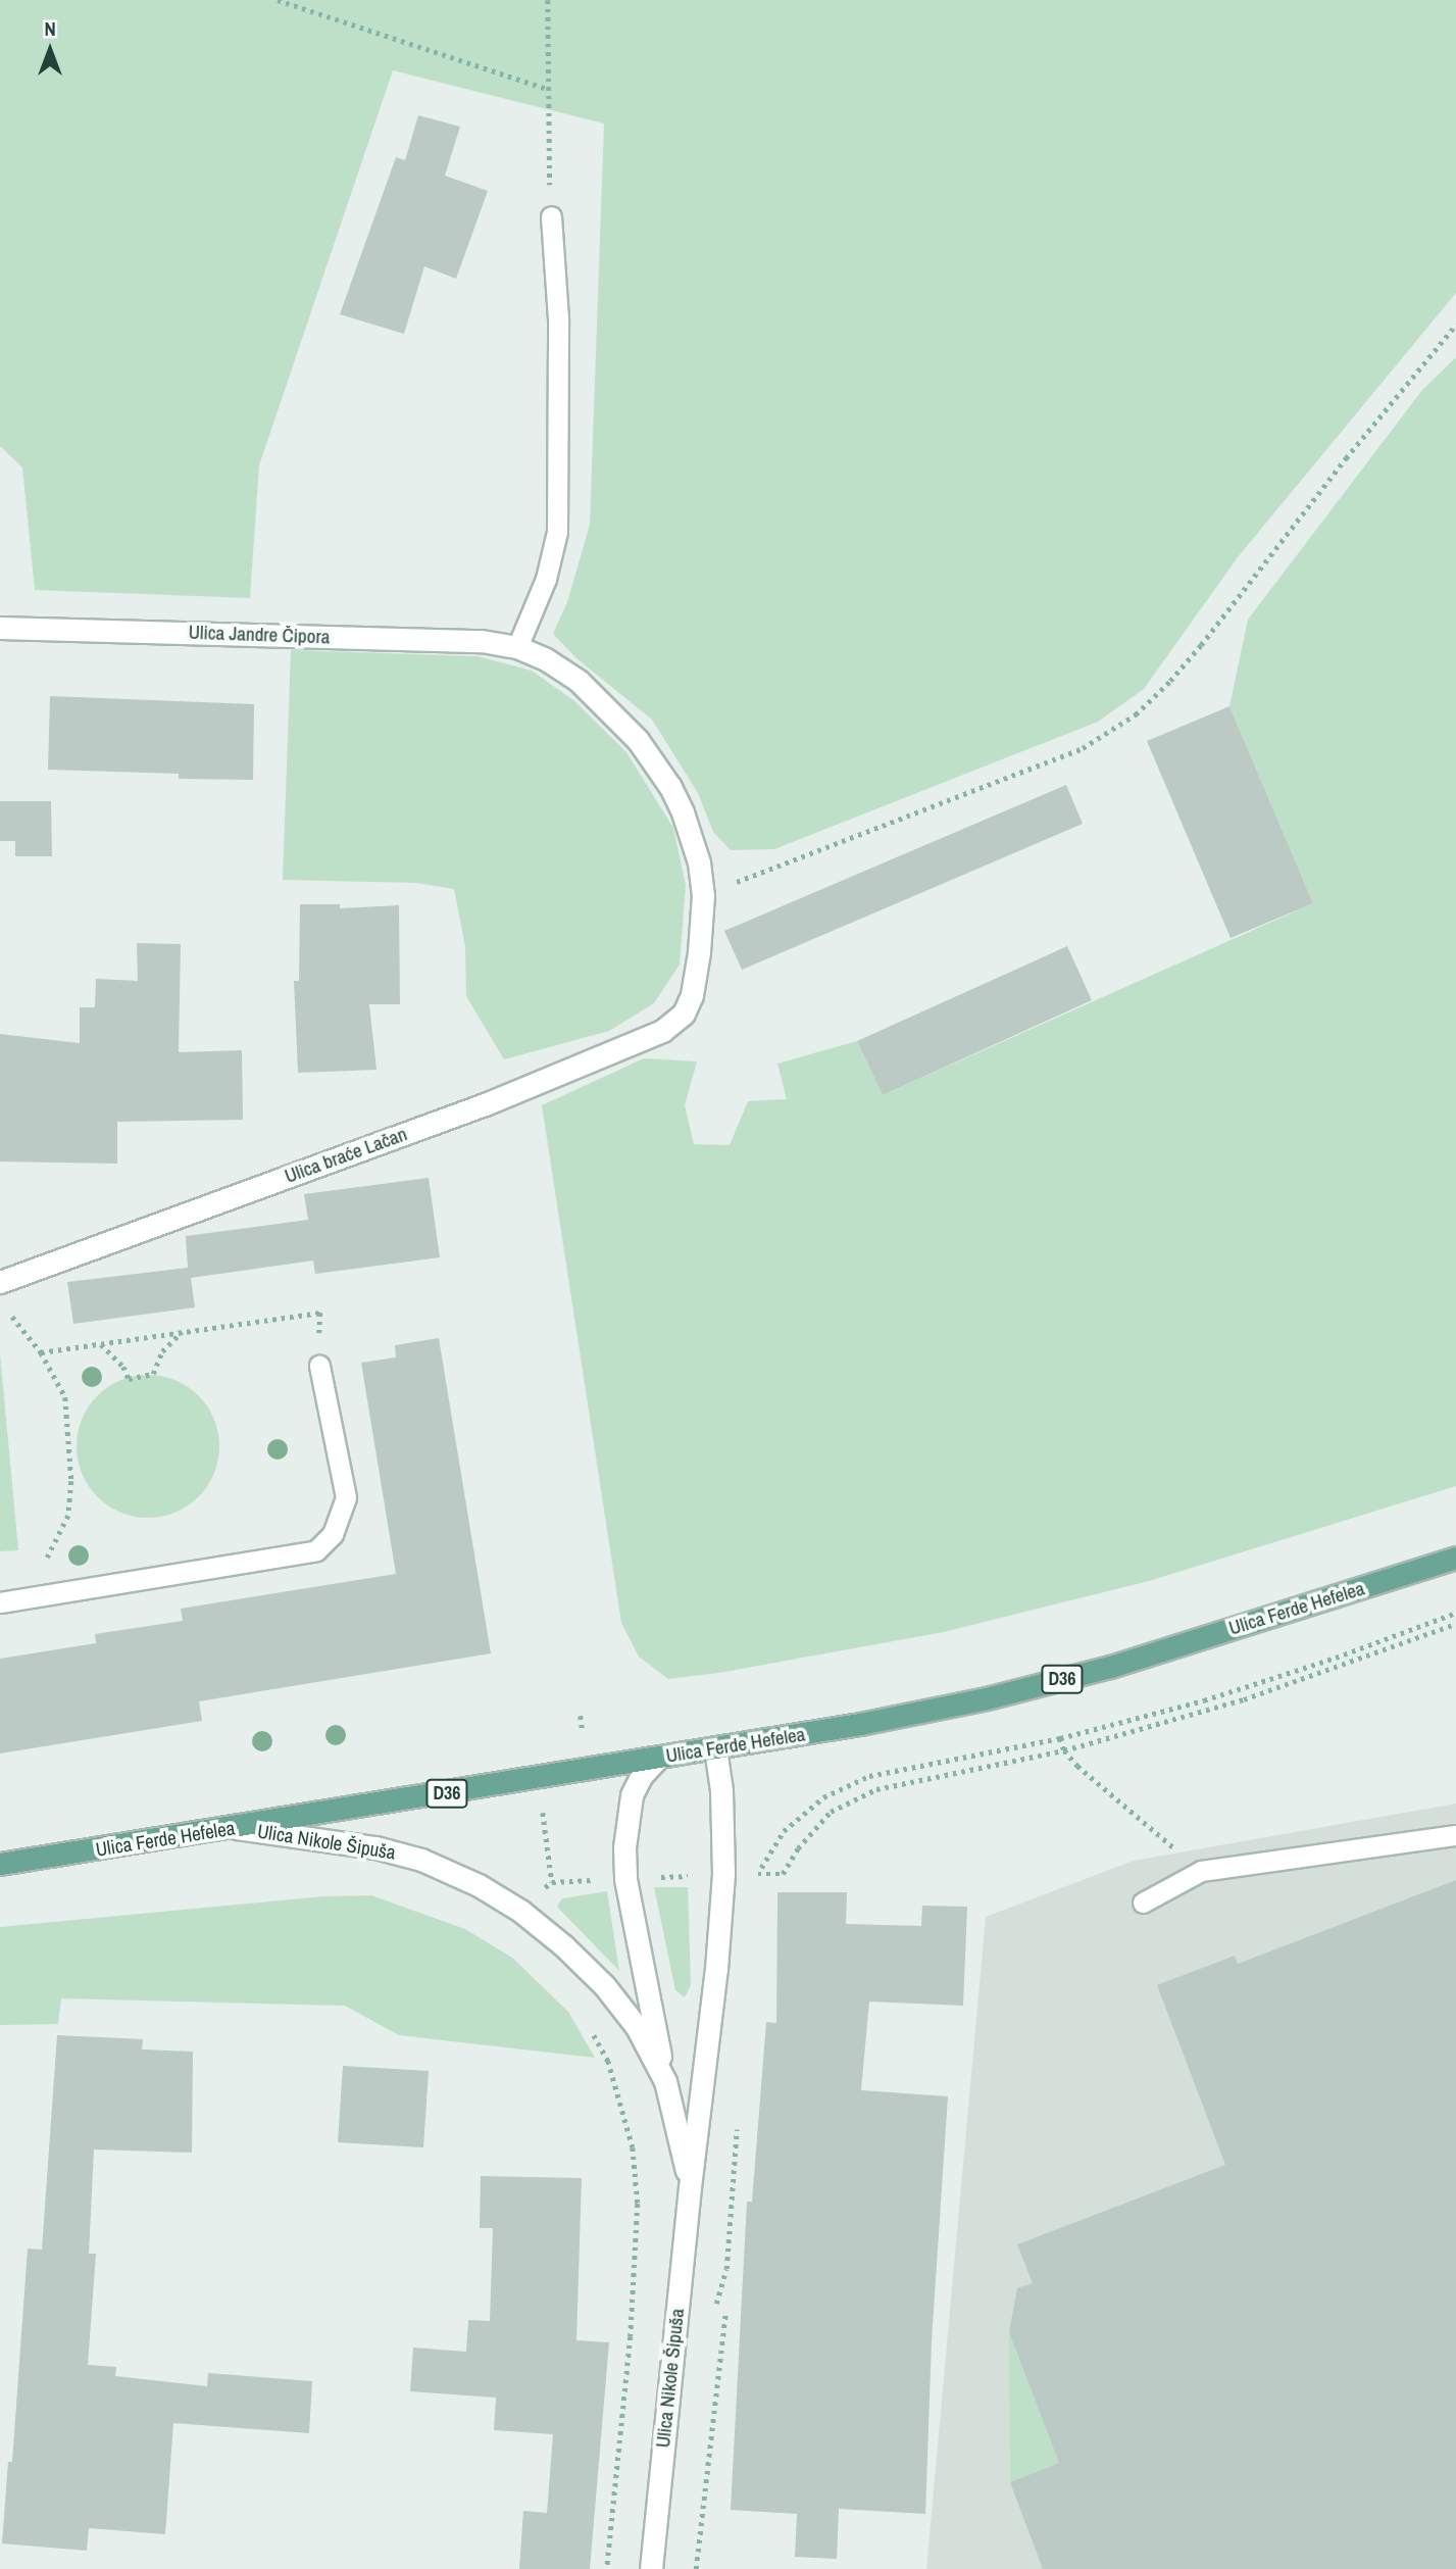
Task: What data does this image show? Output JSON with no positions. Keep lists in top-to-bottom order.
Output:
{
  "streets": {
    "main road": ["Ulica Ferde Hefelea", "D36"],
    "street": ["Ulica Jandre Čipora", "Ulica braće Lačan", "Ulica Nikole Šipuša"]
  },
  "crossings": [
    ["Ulica Jandre Čipora", "Ulica braće Lačan"],
    ["Ulica Ferde Hefelea", "Ulica Nikole Šipuša"]
  ],
  "north": "top"
}
